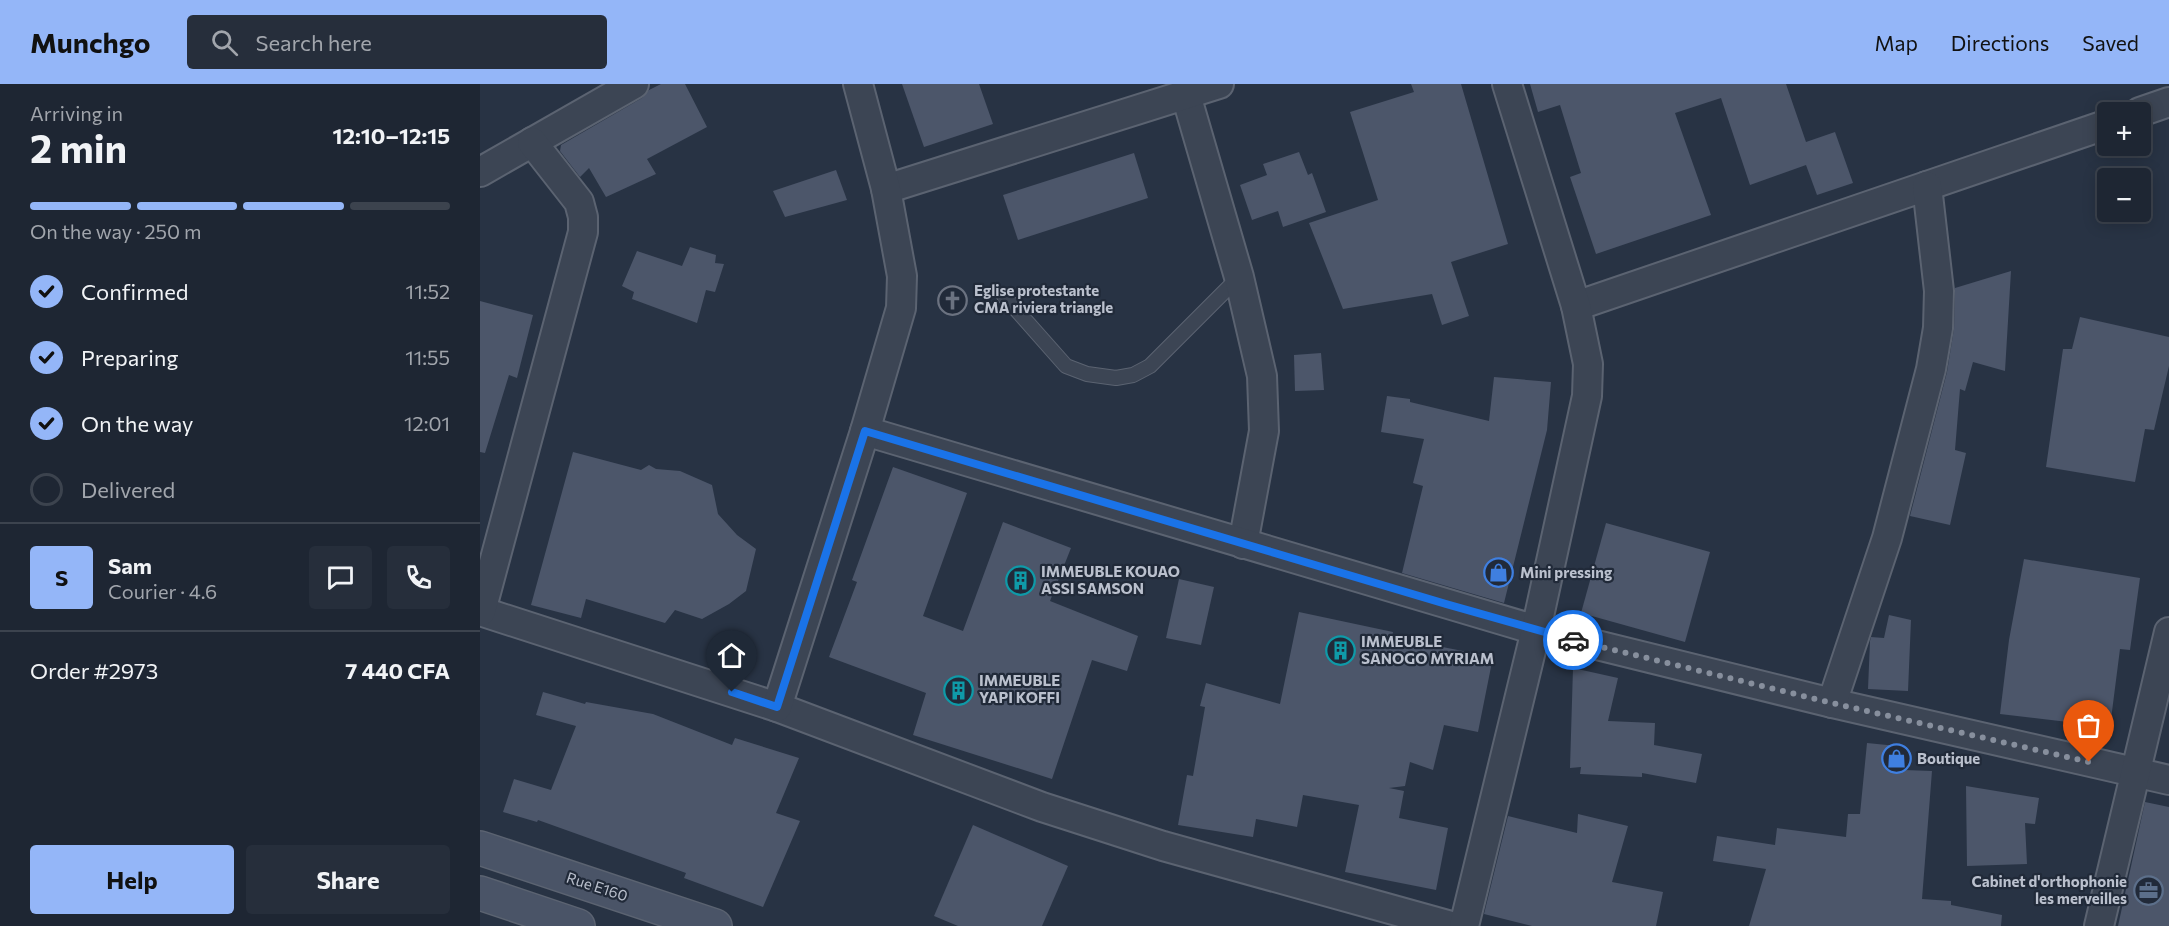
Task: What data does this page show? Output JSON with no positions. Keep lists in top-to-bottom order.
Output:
{
  "streets": {
    "street": ["Rue E160"]
  },
  "places": {
    "church": ["Eglise protestante CMA riviera triangle"],
    "shop": ["Mini pressing", "Boutique"],
    "building": ["IMMEUBLE KOUAO ASSI SAMSON", "IMMEUBLE SANOGO MYRIAM", "IMMEUBLE YAPI KOFFI"],
    "office": ["Cabinet d'orthophonie les merveilles"]
  },
  "page": {
    "header": "Munchgo",
    "search": "Search here",
    "nav": ["Map", "Directions", "Saved"],
    "heading": ["2 min", "Arriving in", "12:10–12:15"],
    "panel": [
      "Sam",
      "Courier · 4.6",
      "Order #2973",
      "7 440 CFA"
    ],
    "map_buttons": ["+", "−"],
    "bar": "On the way · 250 m",
    "list": [
      ["Confirmed", "11:52"],
      ["Preparing", "11:55"],
      ["On the way", "12:01"],
      "Delivered"
    ],
    "round": "S",
    "buttons": ["Help", "Share"]
  }
}
